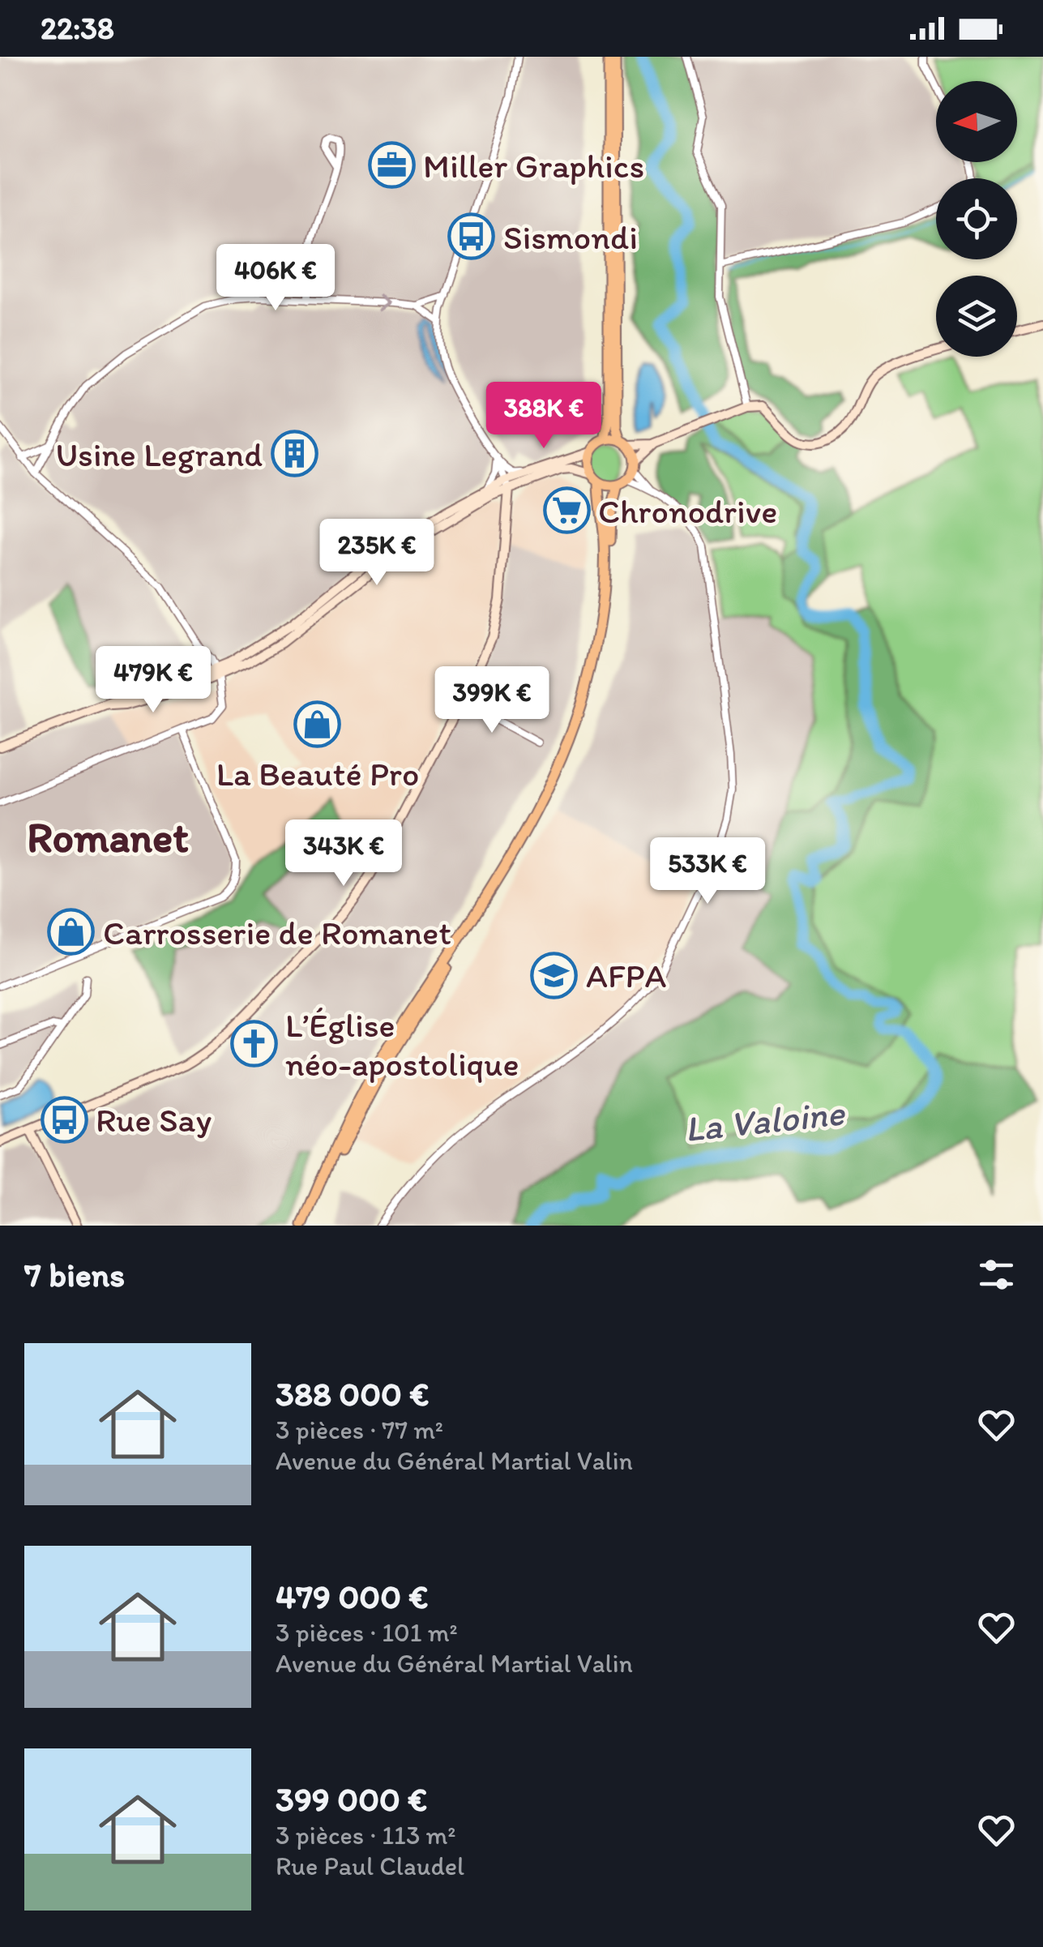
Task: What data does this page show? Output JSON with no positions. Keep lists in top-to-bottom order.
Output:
{
  "districts": ["Romanet"],
  "water": ["La Valoine"],
  "places": {
    "office": ["Miller Graphics"],
    "bus stop": ["Sismondi", "Rue Say"],
    "building": ["Usine Legrand"],
    "supermarket": ["Chronodrive"],
    "shop": ["La Beauté Pro", "Carrosserie de Romanet"],
    "school or university": ["AFPA"],
    "church": ["L’Église néo-apostolique"]
  },
  "north": "left",
  "page": {
    "status": "22:38",
    "price": [
      "406K €",
      "388K €",
      "235K €",
      "479K €",
      "399K €",
      "343K €",
      "533K €"
    ],
    "heading": "7 biens",
    "list": [
      {
        "name": "388 000 €",
        "note": "3 pièces · 77 m² · Avenue du Général Martial Valin"
      },
      {
        "name": "479 000 €",
        "note": "3 pièces · 101 m² · Avenue du Général Martial Valin"
      },
      {
        "name": "399 000 €",
        "note": "3 pièces · 113 m² · Rue Paul Claudel"
      }
    ]
  }
}
